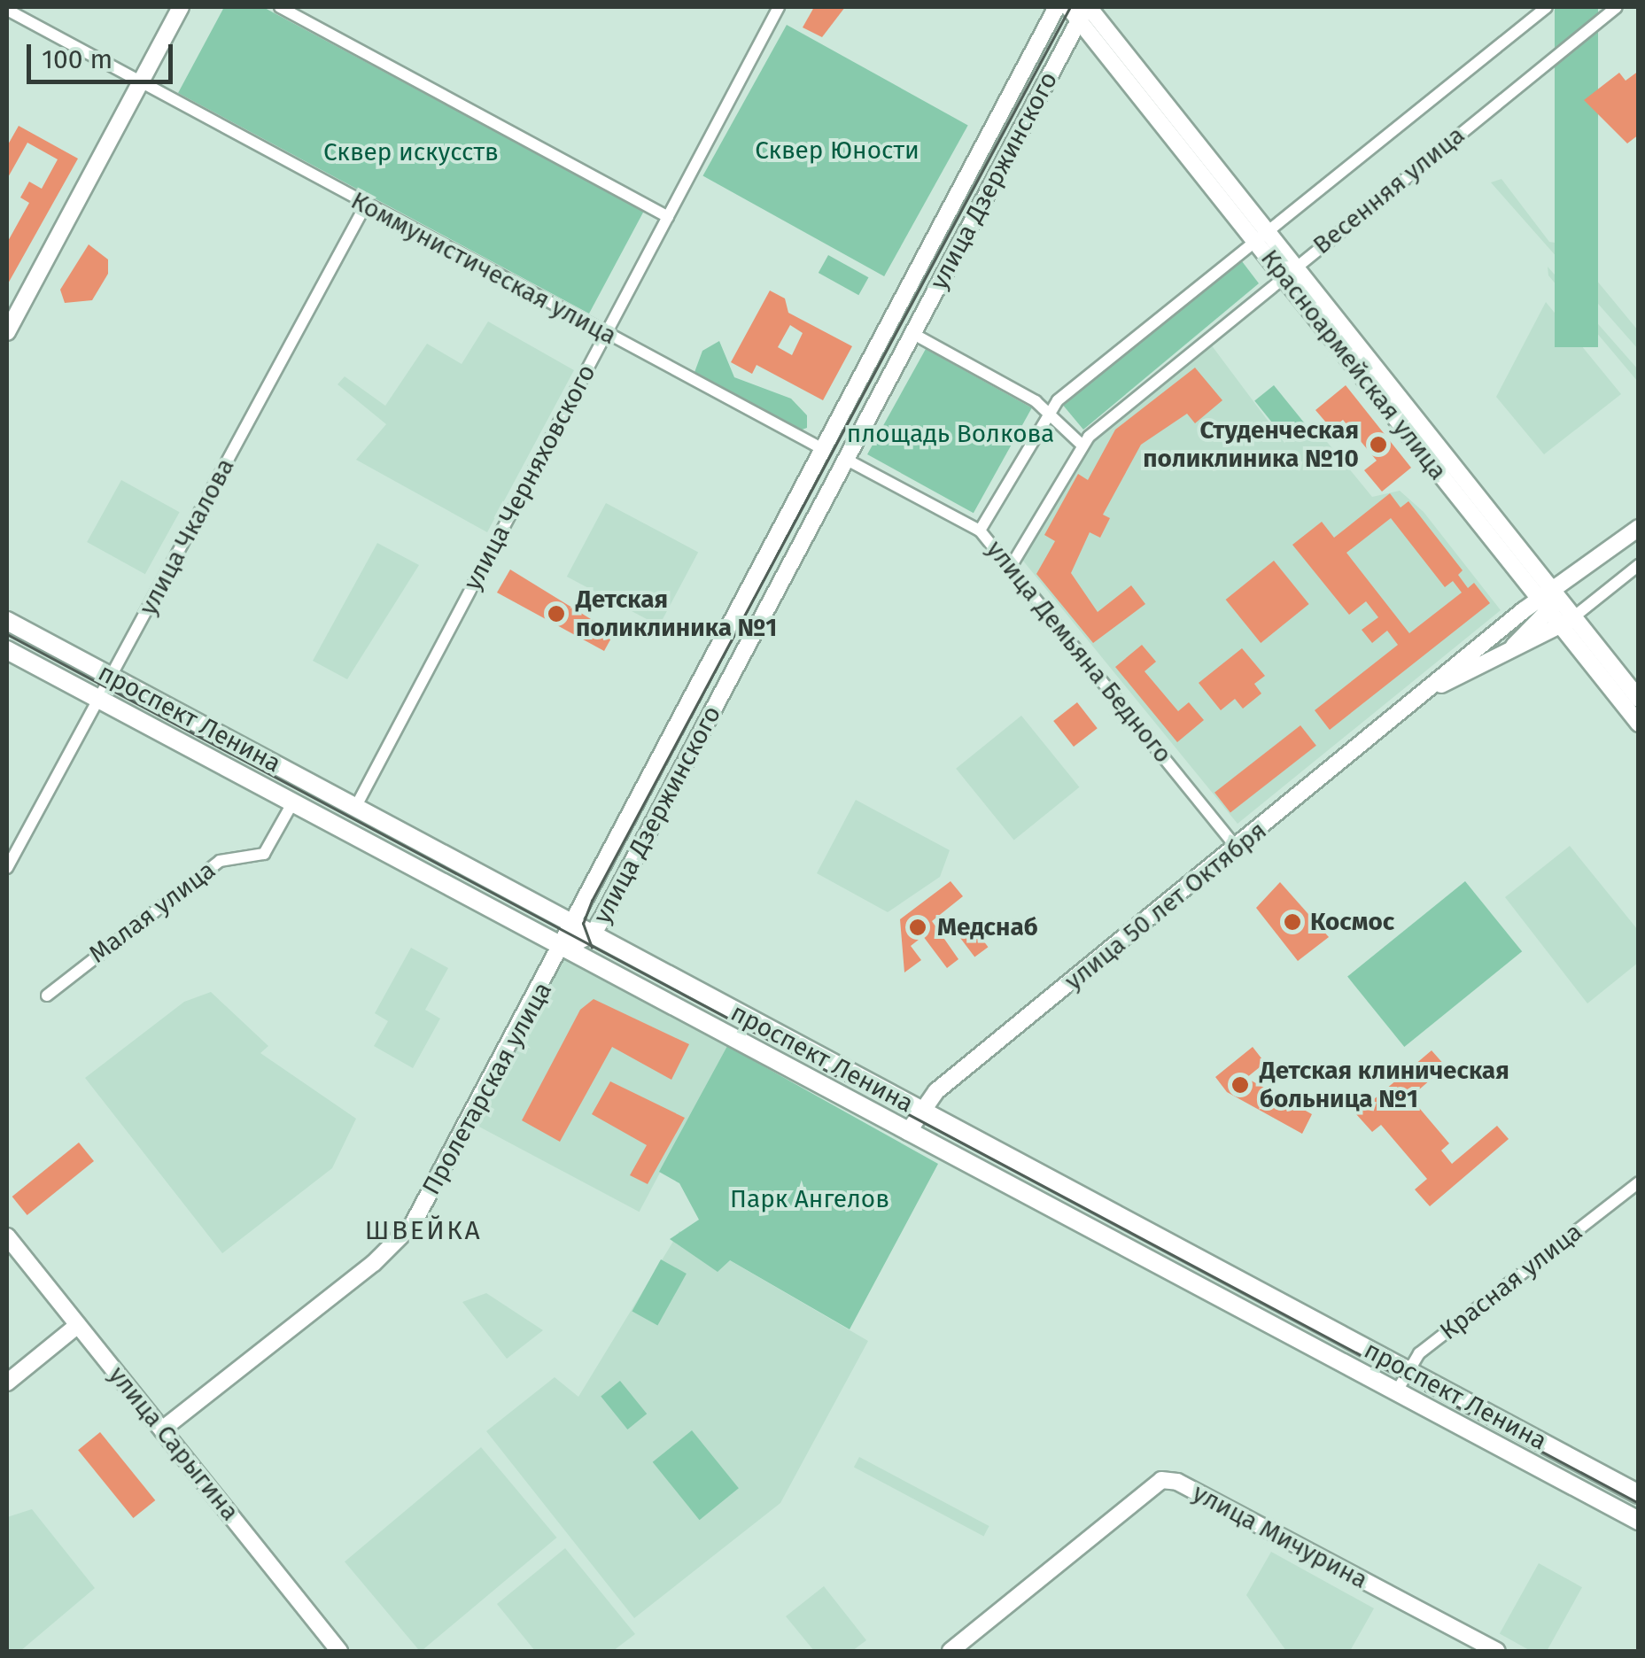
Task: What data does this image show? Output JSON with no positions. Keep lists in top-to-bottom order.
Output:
{
  "streets": {
    "main road": ["проспект Ленина"],
    "street": [
      "улица Дзержинского",
      "Весенняя улица",
      "Коммунистическая улица",
      "Красноармейская улица",
      "улица Черняховского",
      "улица Чкалова",
      "улица Демьяна Бедного",
      "улица 50 лет Октября",
      "Малая улица",
      "Пролетарская улица",
      "Красная улица",
      "улица Сарыгина",
      "улица Мичурина"
    ]
  },
  "crossings": [
    ["улица Дзержинского", "Коммунистическая улица"],
    ["улица Дзержинского", "Красноармейская улица"],
    ["улица Дзержинского", "улица Демьяна Бедного"],
    ["улица Дзержинского", "проспект Ленина"],
    ["улица Дзержинского", "Пролетарская улица"],
    ["Весенняя улица", "Красноармейская улица"],
    ["Весенняя улица", "улица Демьяна Бедного"],
    ["Коммунистическая улица", "улица Черняховского"],
    ["Коммунистическая улица", "улица Чкалова"],
    ["Красноармейская улица", "улица 50 лет Октября"],
    ["улица Черняховского", "проспект Ленина"],
    ["улица Чкалова", "проспект Ленина"],
    ["улица Демьяна Бедного", "улица 50 лет Октября"],
    ["проспект Ленина", "улица 50 лет Октября"],
    ["проспект Ленина", "Малая улица"],
    ["проспект Ленина", "Пролетарская улица"],
    ["проспект Ленина", "Красная улица"],
    ["Пролетарская улица", "улица Сарыгина"]
  ],
  "districts": ["ШВЕЙКА"],
  "parks": [
    "Сквер Юности",
    "Сквер искусств",
    "площадь Волкова",
    "Парк Ангелов"
  ],
  "places": [
    "Студенческая поликлиника №10",
    "Детская поликлиника №1",
    "Космос",
    "Медснаб",
    "Детская клиническая больница №1"
  ],
  "scale_bar": "100 m"
}
